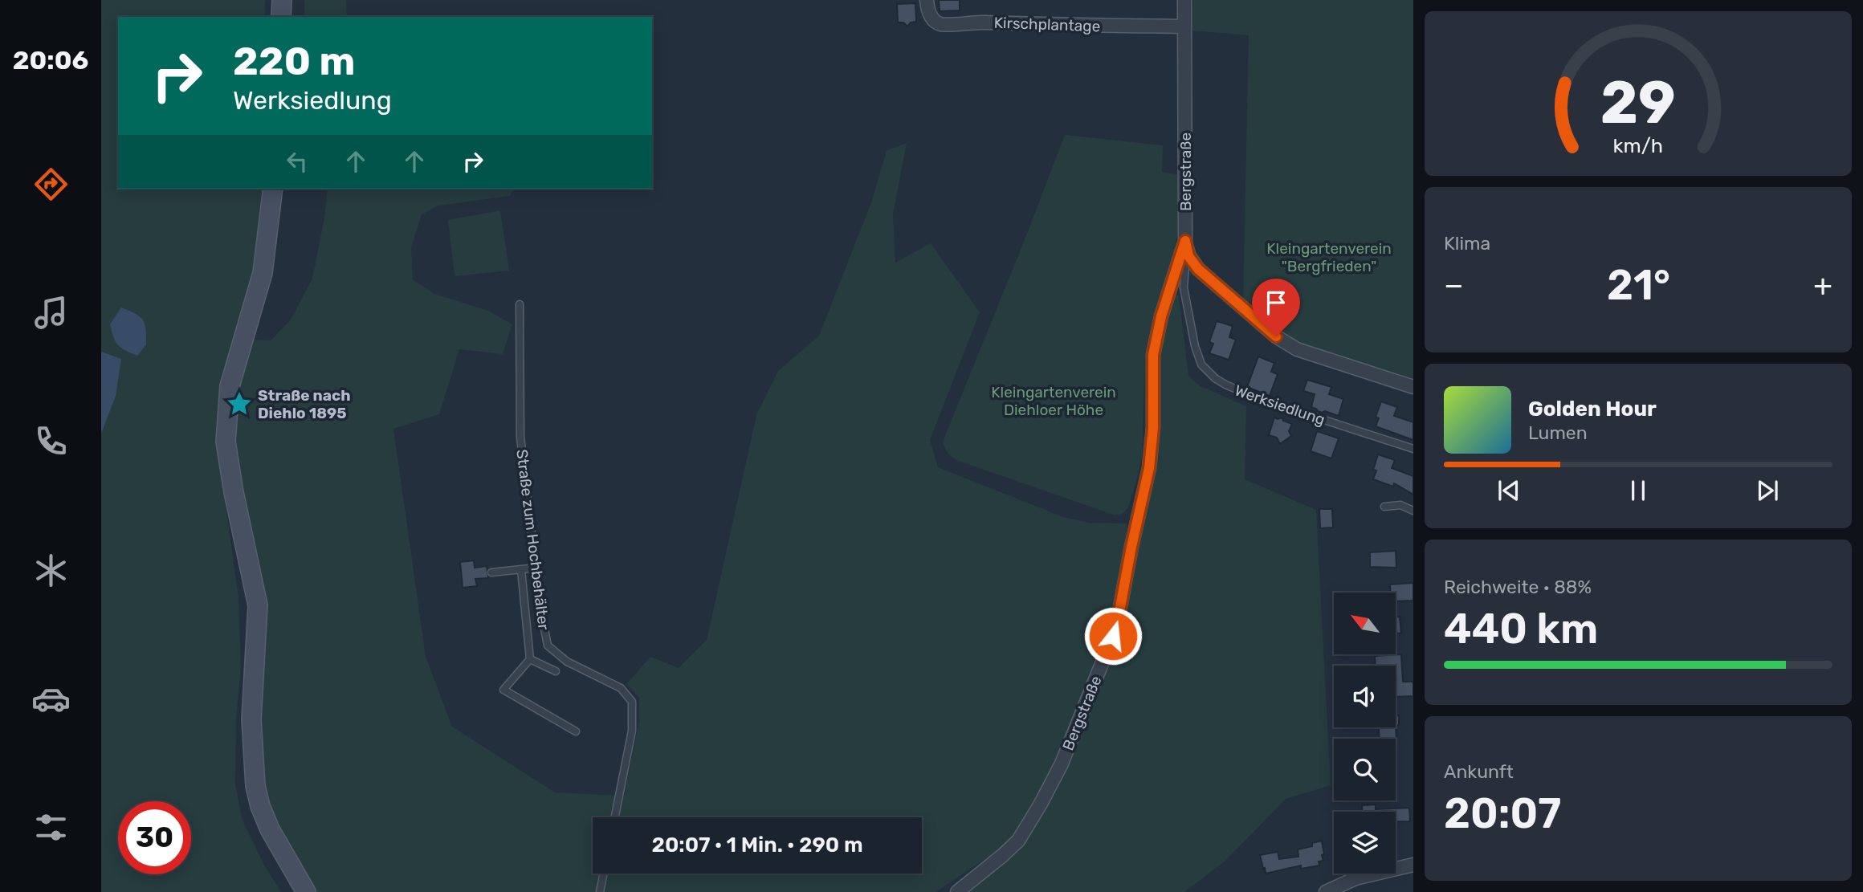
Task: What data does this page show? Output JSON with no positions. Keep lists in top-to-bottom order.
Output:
{
  "streets": {
    "street": ["Kirschplantage", "Bergstraße"],
    "lane": ["Werksiedlung", "Straße zum Hochbehälter"]
  },
  "crossings": [
    ["Kirschplantage", "Bergstraße"],
    ["Bergstraße", "Werksiedlung"]
  ],
  "parks": ["Kleingartenverein \"Bergfrieden\"", "Kleingartenverein Diehloer Höhe"],
  "places": {
    "place": ["Straße nach Diehlo 1895"]
  },
  "north": "top left",
  "page": {
    "tabs": "20:06",
    "turn": ["220 m", "Werksiedlung"],
    "tile": [
      "Klima",
      ["Reichweite · 88%", "440 km"],
      ["Ankunft", "20:07"]
    ],
    "heat": ["−", "21°", "+"],
    "song": ["Golden Hour", "Lumen"],
    "limit": "30",
    "trip": "20:07 · 1 Min. · 290 m",
    "gauge": ["29", "km/h"]
  }
}
